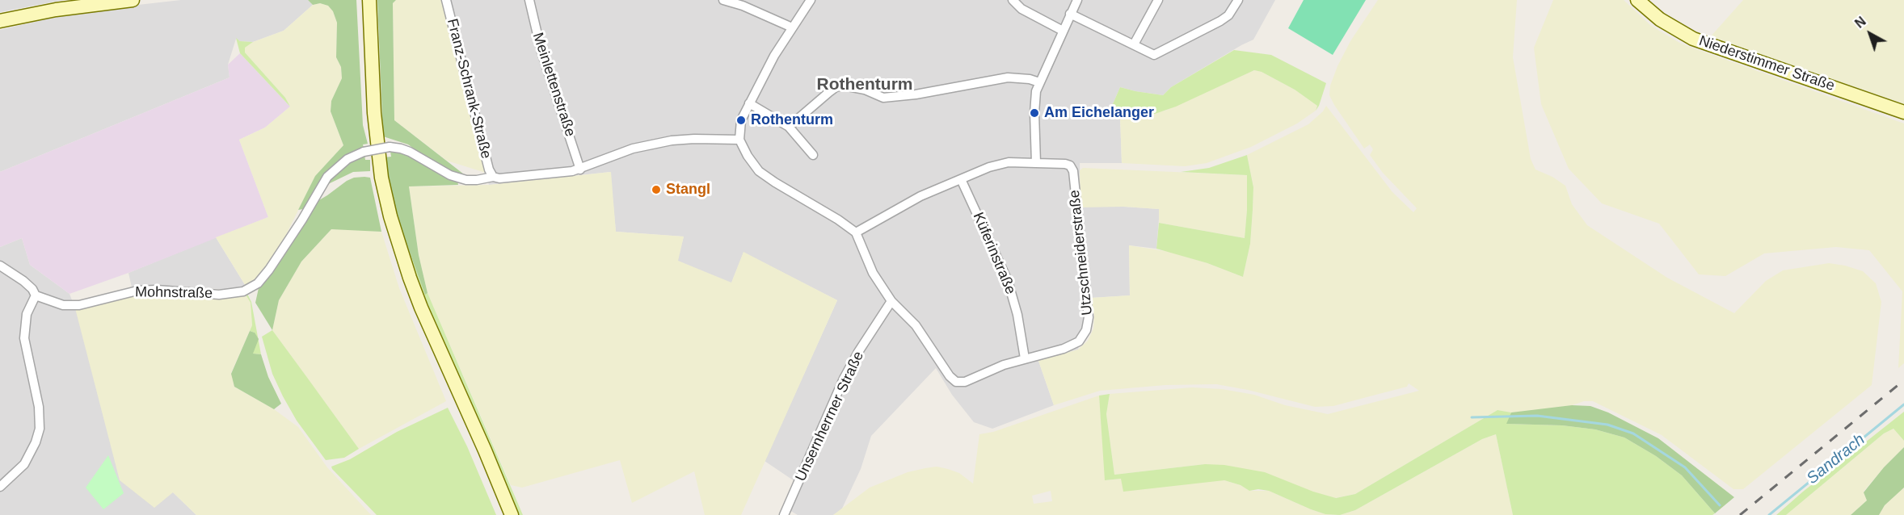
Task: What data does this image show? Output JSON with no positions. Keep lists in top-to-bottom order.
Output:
{
  "streets": {
    "main road": ["Niederstimmer Straße"],
    "street": [
      "Meinlettenstraße",
      "Franz-Schrank-Straße",
      "Utzschneiderstraße",
      "Küferinstraße",
      "Mohnstraße",
      "Unsernherrner Straße"
    ]
  },
  "crossings": [
    ["Franz-Schrank-Straße", "Mohnstraße"],
    ["Utzschneiderstraße", "Küferinstraße"],
    ["Utzschneiderstraße", "Unsernherrner Straße"]
  ],
  "districts": ["Rothenturm"],
  "water": ["Sandrach"],
  "places": ["Am Eichelanger", "Rothenturm", "Stangl"],
  "north": "top left"
}
